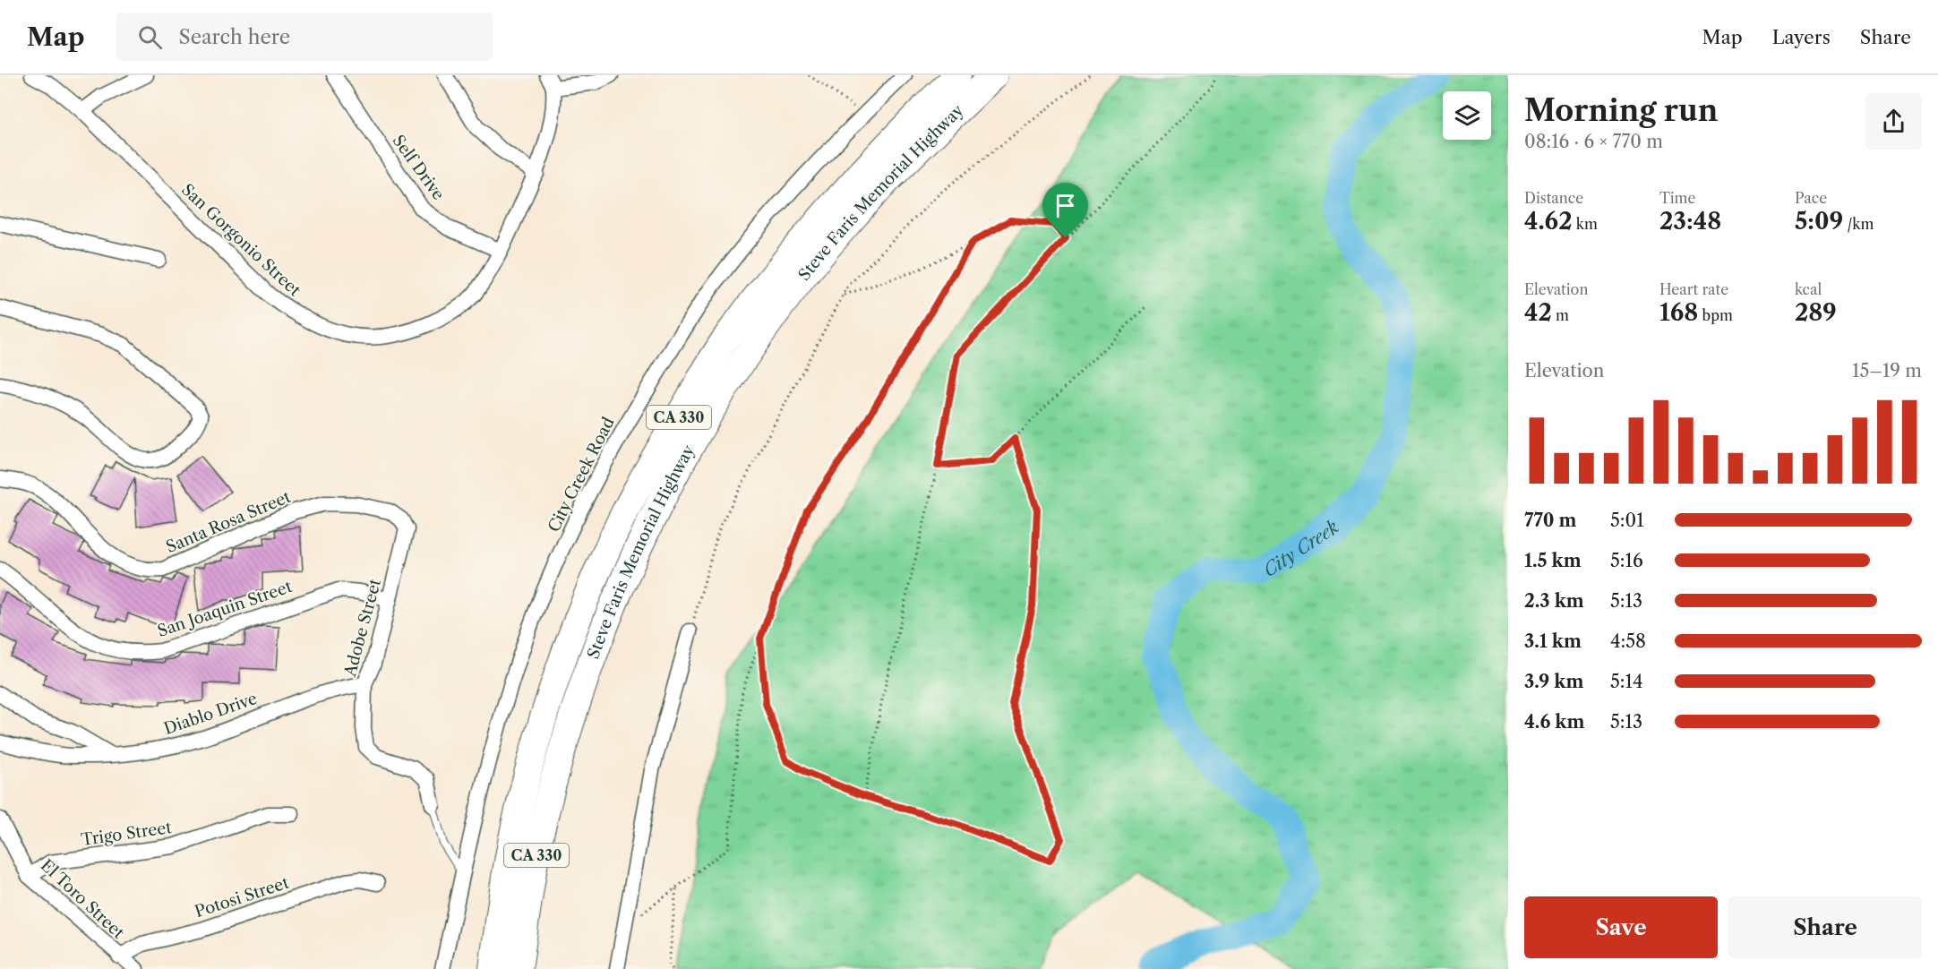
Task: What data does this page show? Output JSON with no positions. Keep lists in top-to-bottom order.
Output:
{
  "streets": {
    "highway": ["Steve Faris Memorial Highway", "CA 330"],
    "street": [
      "Self Drive",
      "San Gorgonio Street",
      "City Creek Road",
      "Santa Rosa Street",
      "San Joaquin Street",
      "Adobe Street",
      "Diablo Drive",
      "Trigo Street",
      "Potosi Street",
      "El Toro Street"
    ]
  },
  "crossings": [
    ["Self Drive", "San Gorgonio Street"],
    ["Santa Rosa Street", "Adobe Street"],
    ["San Joaquin Street", "Adobe Street"],
    ["Adobe Street", "Diablo Drive"],
    ["Trigo Street", "El Toro Street"],
    ["Potosi Street", "El Toro Street"]
  ],
  "water": ["City Creek"],
  "page": {
    "header": "Map",
    "search": "Search here",
    "nav": ["Map", "Layers", "Share"],
    "heading": ["Morning run", "08:16 · 6 × 770 m"],
    "stats": [
      ["Distance", "4.62 km"],
      ["Time", "23:48"],
      ["Pace", "5:09 /km"],
      ["Elevation", "42 m"],
      ["Heart rate", "168 bpm"],
      ["kcal", "289"]
    ],
    "chart": ["Elevation", "15–19 m"],
    "list": [
      {
        "name": "770 m",
        "note": "5:01"
      },
      {
        "name": "1.5 km",
        "note": "5:16"
      },
      {
        "name": "2.3 km",
        "note": "5:13"
      },
      {
        "name": "3.1 km",
        "note": "4:58"
      },
      {
        "name": "3.9 km",
        "note": "5:14"
      },
      {
        "name": "4.6 km",
        "note": "5:13"
      }
    ],
    "buttons": ["Save", "Share"]
  }
}
